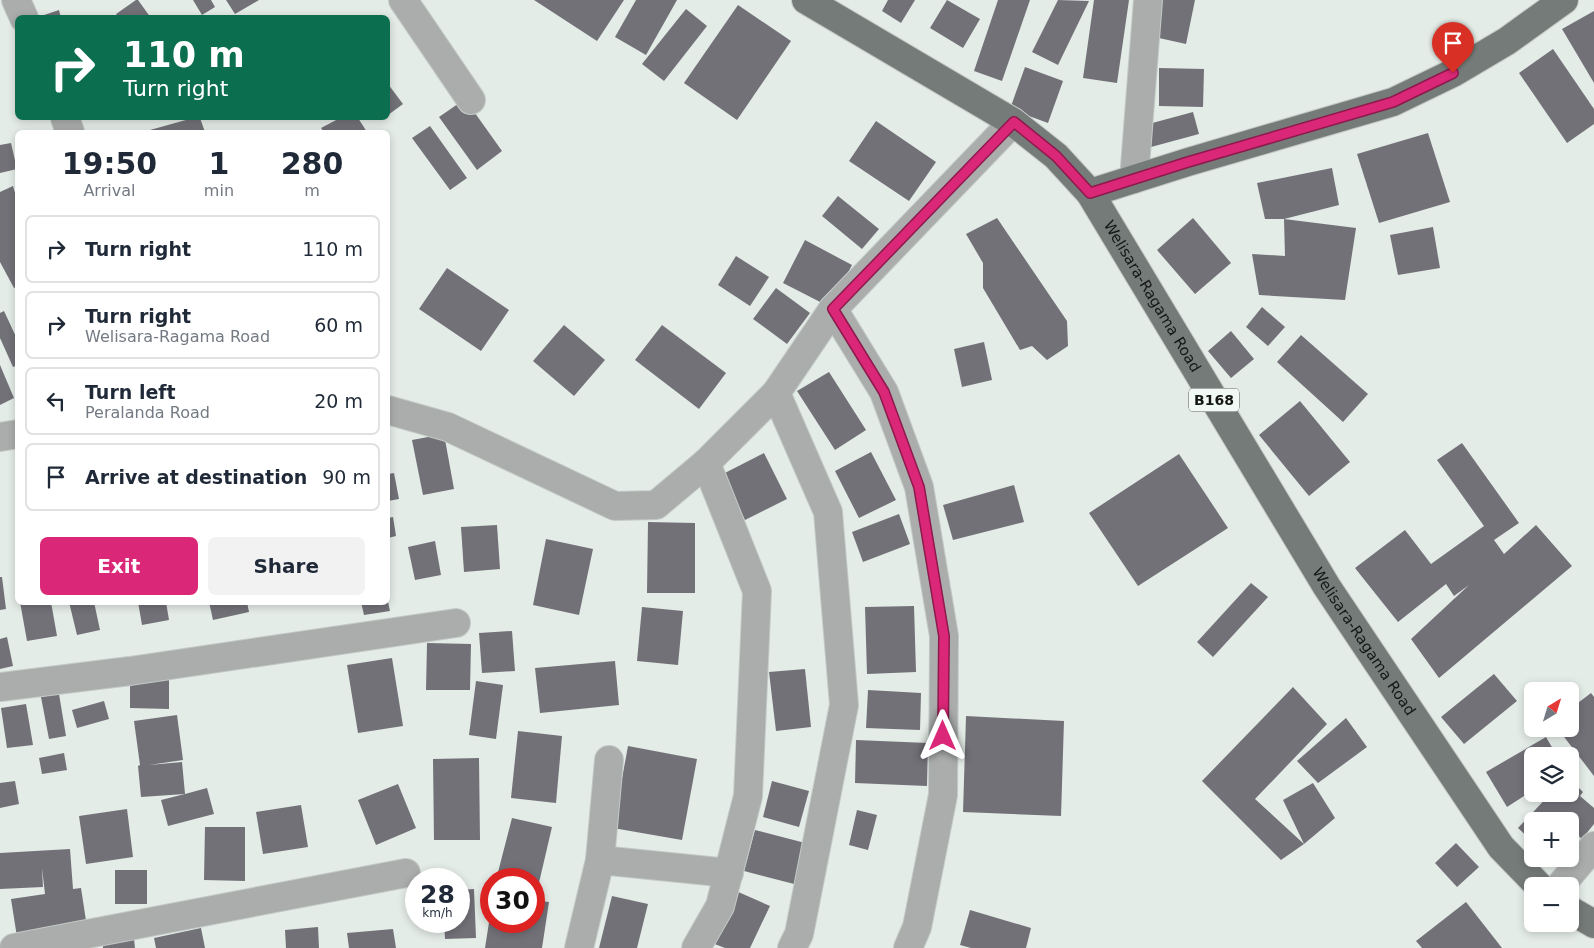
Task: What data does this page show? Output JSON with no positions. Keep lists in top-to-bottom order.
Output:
{
  "streets": {
    "main road": ["Welisara-Ragama Road", "B168"]
  },
  "north": "top right",
  "page": {
    "turn": ["110 m", "Turn right"],
    "eta": [
      "19:50",
      "Arrival",
      "1",
      "min",
      "280",
      "m"
    ],
    "list": [
      {
        "name": "Turn right",
        "value": "110 m"
      },
      {
        "name": "Turn right",
        "note": "Welisara-Ragama Road",
        "value": "60 m"
      },
      {
        "name": "Turn left",
        "note": "Peralanda Road",
        "value": "20 m"
      },
      {
        "name": "Arrive at destination",
        "value": "90 m"
      }
    ],
    "buttons": ["Exit", "Share"],
    "map_buttons": ["+", "−"],
    "speed": "28 km/h",
    "limit": "30"
  }
}
